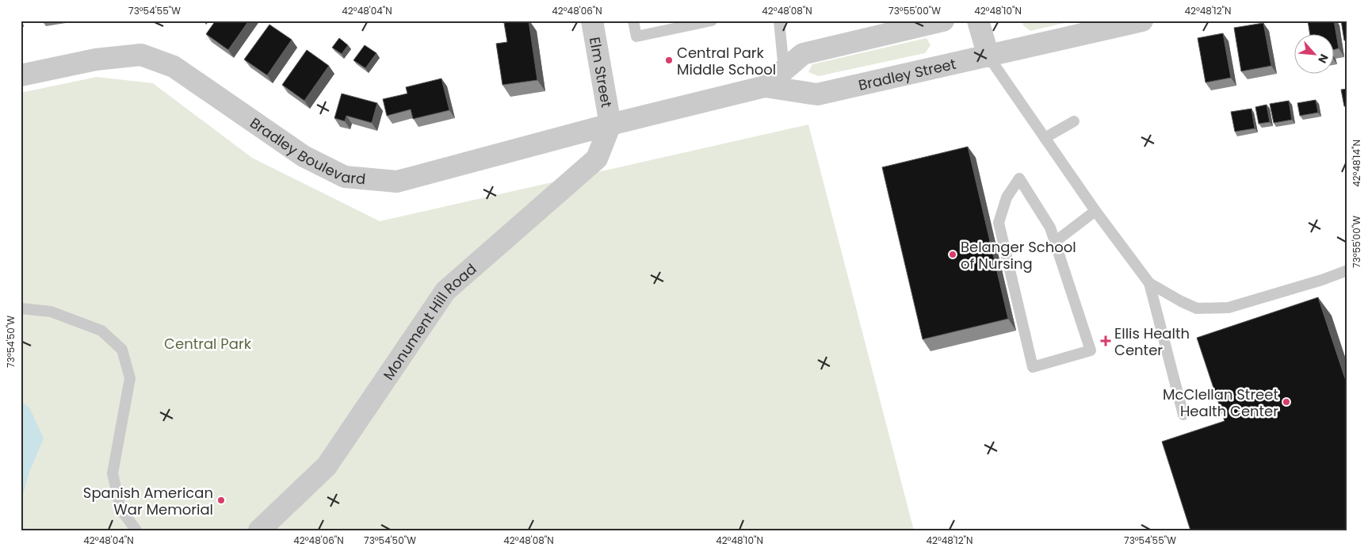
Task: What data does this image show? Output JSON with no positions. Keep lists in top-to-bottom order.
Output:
{
  "streets": {
    "street": [
      "Elm Street",
      "Bradley Street",
      "Bradley Boulevard",
      "Monument Hill Road"
    ]
  },
  "crossings": [
    ["Elm Street", "Bradley Street"],
    ["Elm Street", "Bradley Boulevard"],
    ["Elm Street", "Monument Hill Road"],
    ["Bradley Street", "Bradley Boulevard"],
    ["Bradley Street", "Monument Hill Road"],
    ["Bradley Boulevard", "Monument Hill Road"]
  ],
  "parks": ["Central Park"],
  "places": {
    "other": [
      "Central Park Middle School",
      "Belanger School of Nursing",
      "McClellan Street Health Center",
      "Spanish American War Memorial"
    ],
    "health": ["Ellis Health Center"]
  },
  "north": "bottom right",
  "coordinates": [
    "73°54'55\"W",
    "42°48'04\"N",
    "42°48'06\"N",
    "42°48'08\"N",
    "73°55'00\"W",
    "42°48'10\"N",
    "42°48'12\"N",
    "42°48'14\"N",
    "73°54'50\"W"
  ]
}
